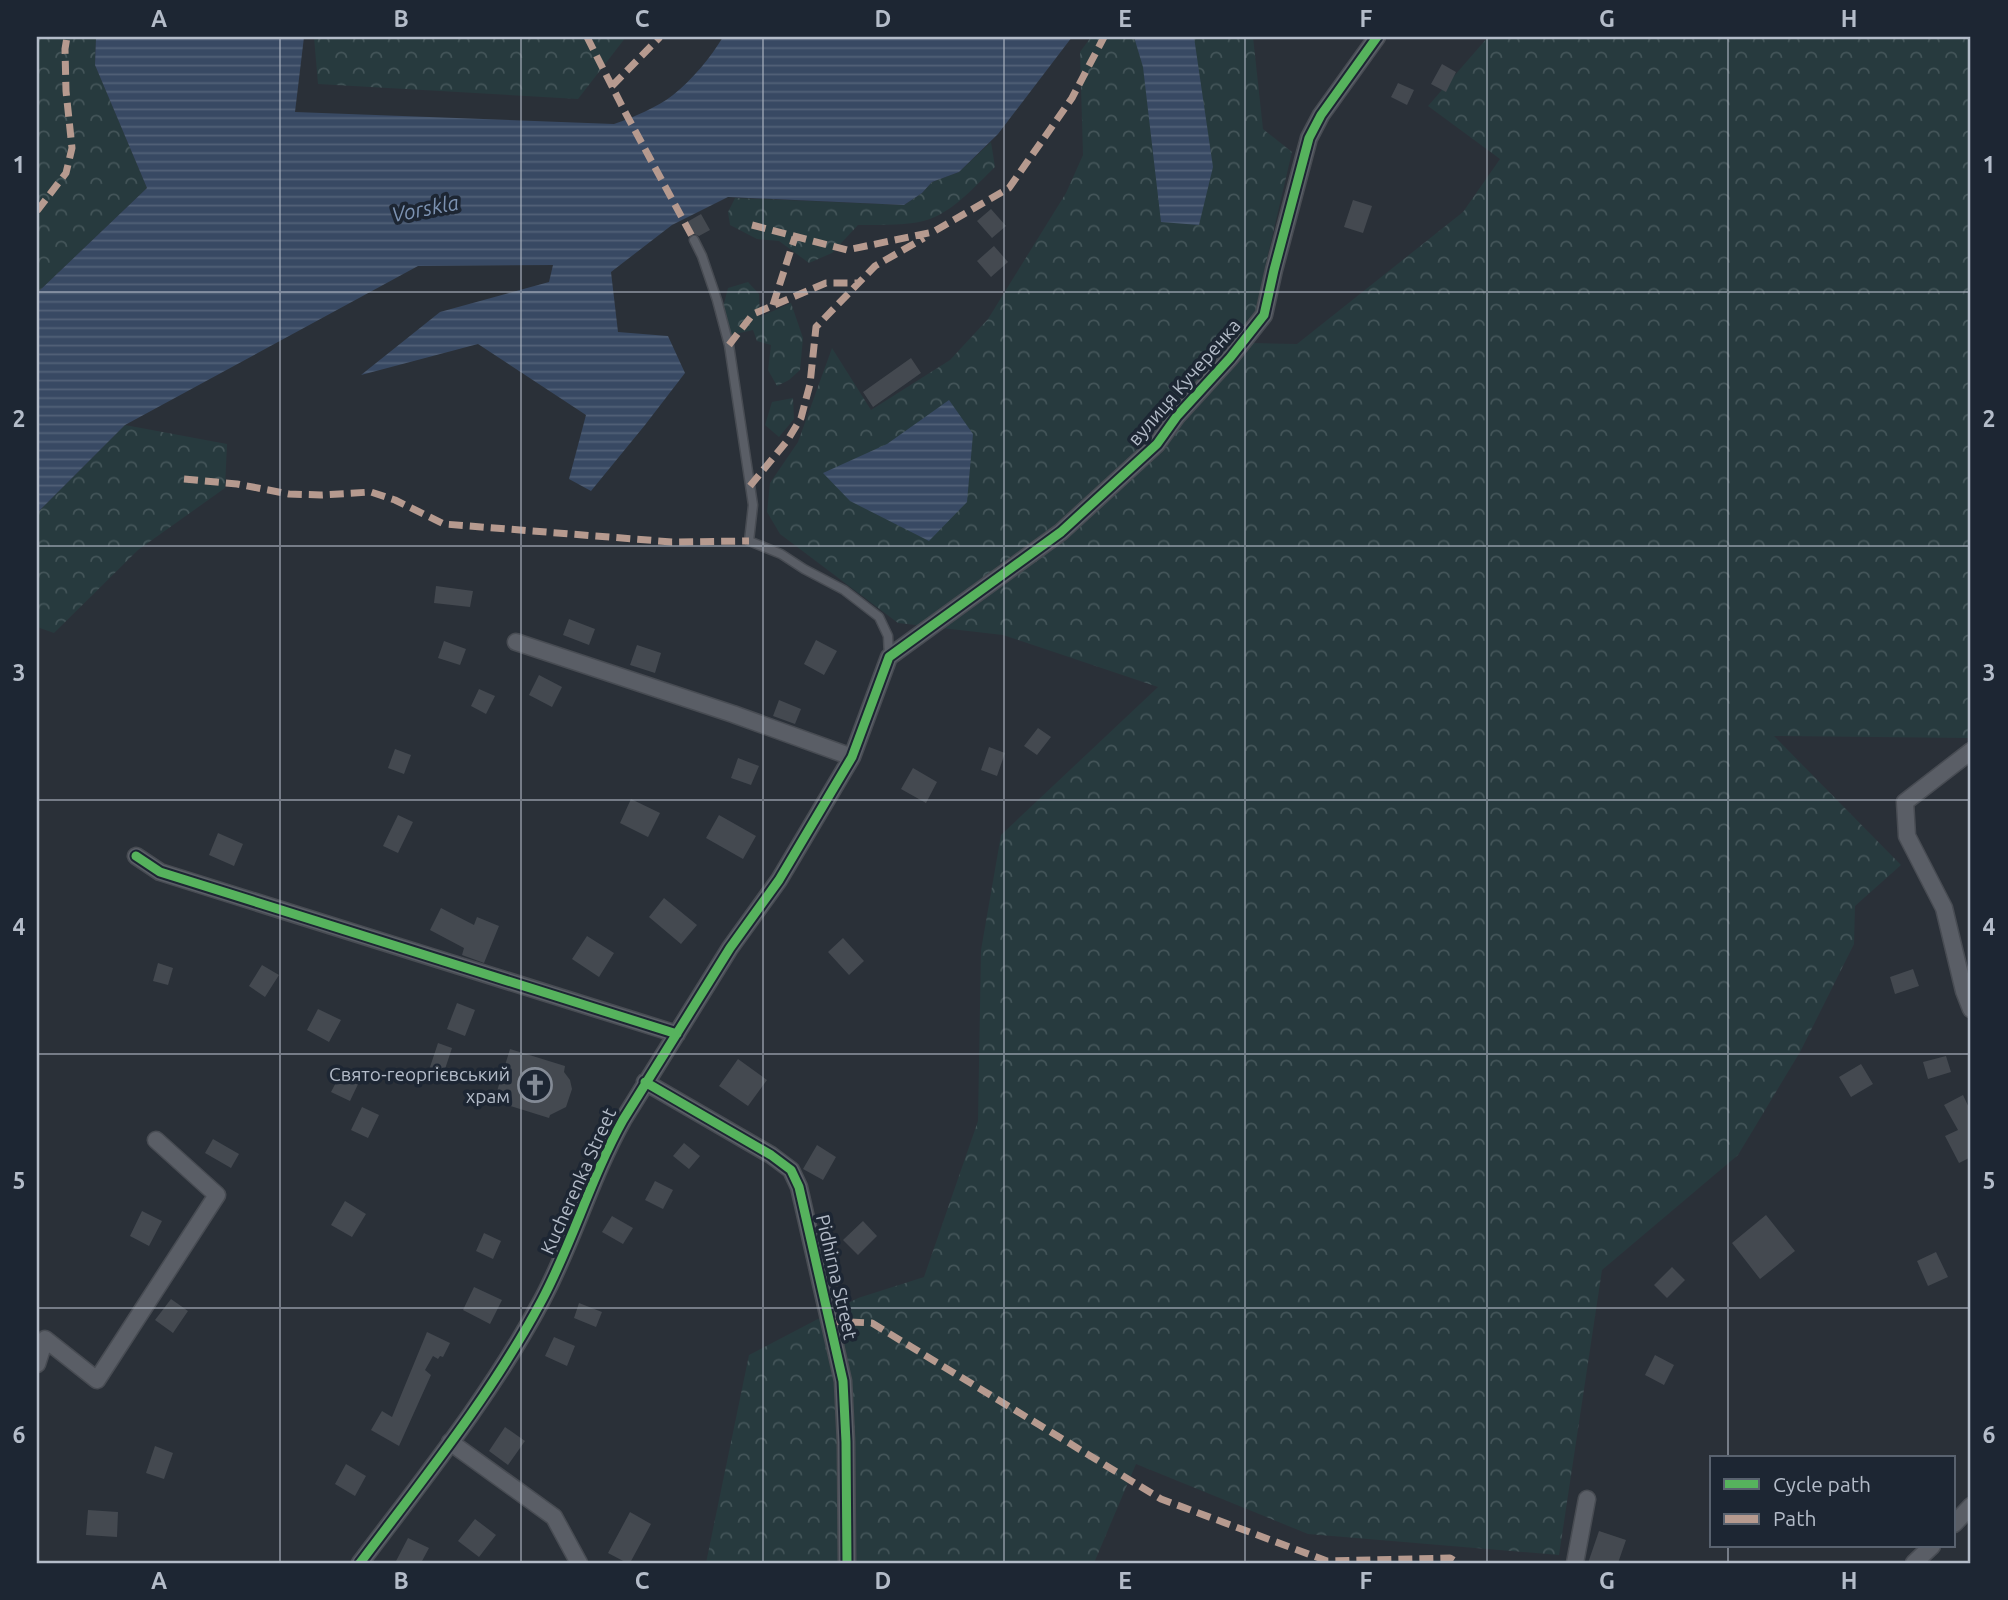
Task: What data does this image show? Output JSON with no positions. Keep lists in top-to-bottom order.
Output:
{
  "streets": {
    "street": ["вулиця Кучеренка", "Kucherenka Street", "Pidhirna Street"]
  },
  "crossings": [
    ["вулиця Кучеренка", "Kucherenka Street"],
    ["Kucherenka Street", "Pidhirna Street"]
  ],
  "water": ["Vorskla"],
  "places": {
    "church": ["Свято-георгієвський храм"]
  },
  "legend": ["Cycle path", "Path"],
  "grid": {
    "columns": [
      "A",
      "B",
      "C",
      "D",
      "E",
      "F",
      "G",
      "H"
    ],
    "rows": [
      "1",
      "2",
      "3",
      "4",
      "5",
      "6"
    ]
  }
}
